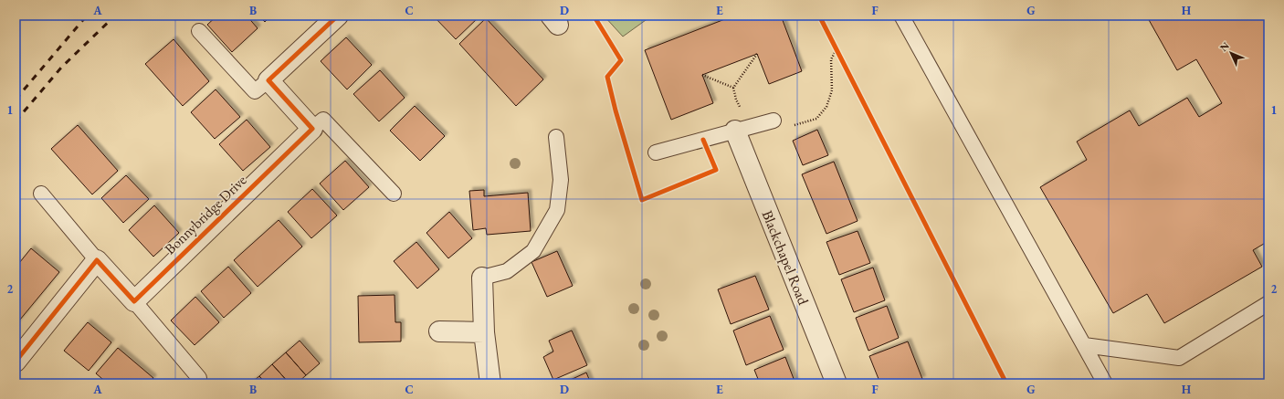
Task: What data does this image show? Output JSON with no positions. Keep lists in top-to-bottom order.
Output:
{
  "streets": {
    "street": ["Bonnybridge Drive", "Blackchapel Road"]
  },
  "north": "top left",
  "grid": {
    "columns": [
      "A",
      "B",
      "C",
      "D",
      "E",
      "F",
      "G",
      "H"
    ],
    "rows": ["1", "2"]
  }
}
